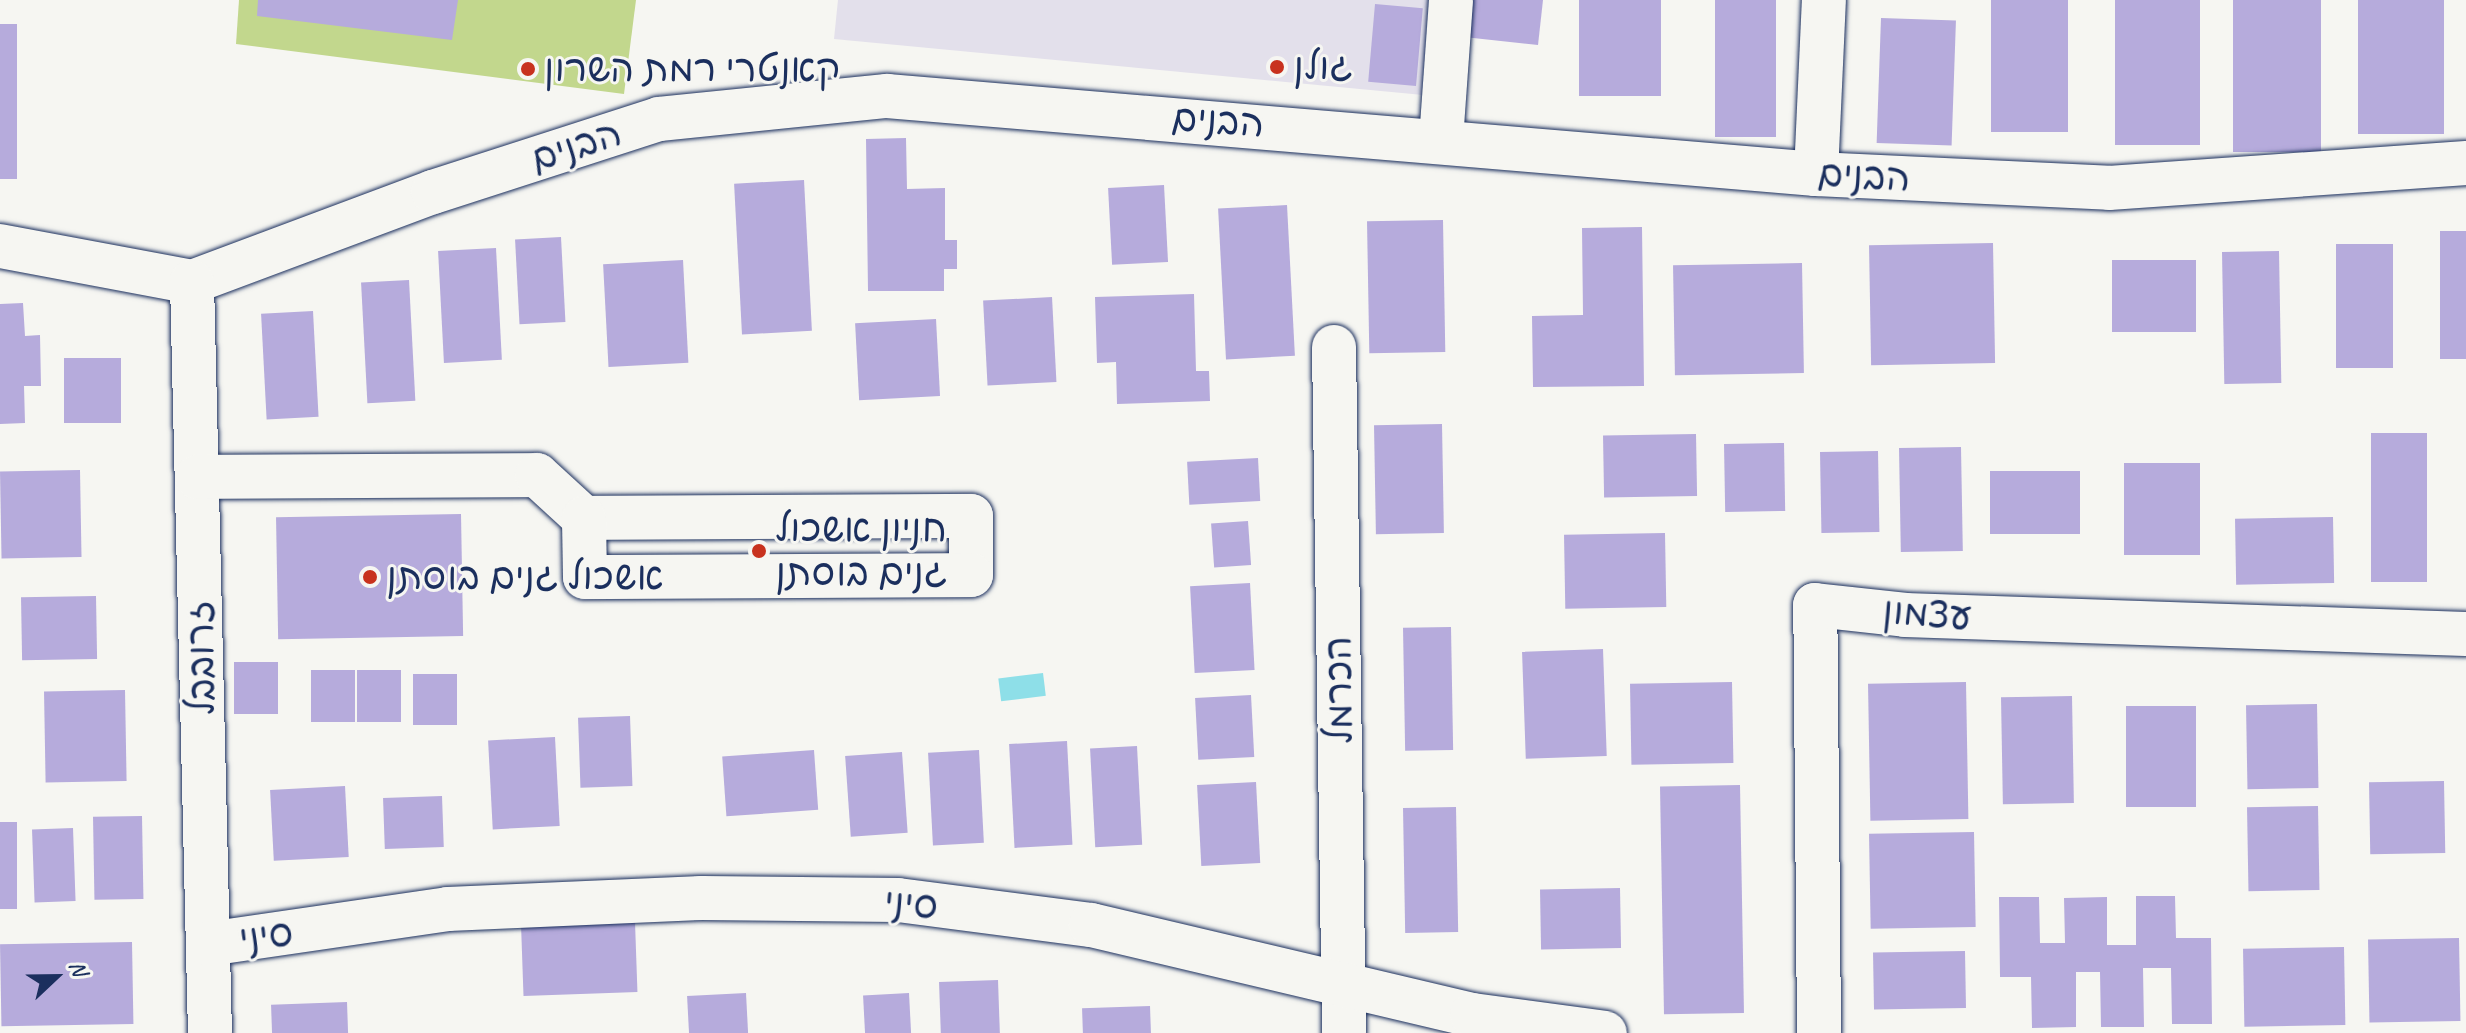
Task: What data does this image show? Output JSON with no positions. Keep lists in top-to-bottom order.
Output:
{
  "streets": {
    "street": [
      "הבנים",
      "עצמון",
      "זרובבל",
      "הכרמל",
      "סיני"
    ]
  },
  "crossings": [
    ["הבנים", "זרובבל"],
    ["זרובבל", "סיני"],
    ["הכרמל", "סיני"]
  ],
  "places": [
    "גולן",
    "קאנטרי רמת השרון",
    "חניון אשכול גנים בוסתן",
    "אשכול גנים בוסתן"
  ],
  "north": "right"
}
